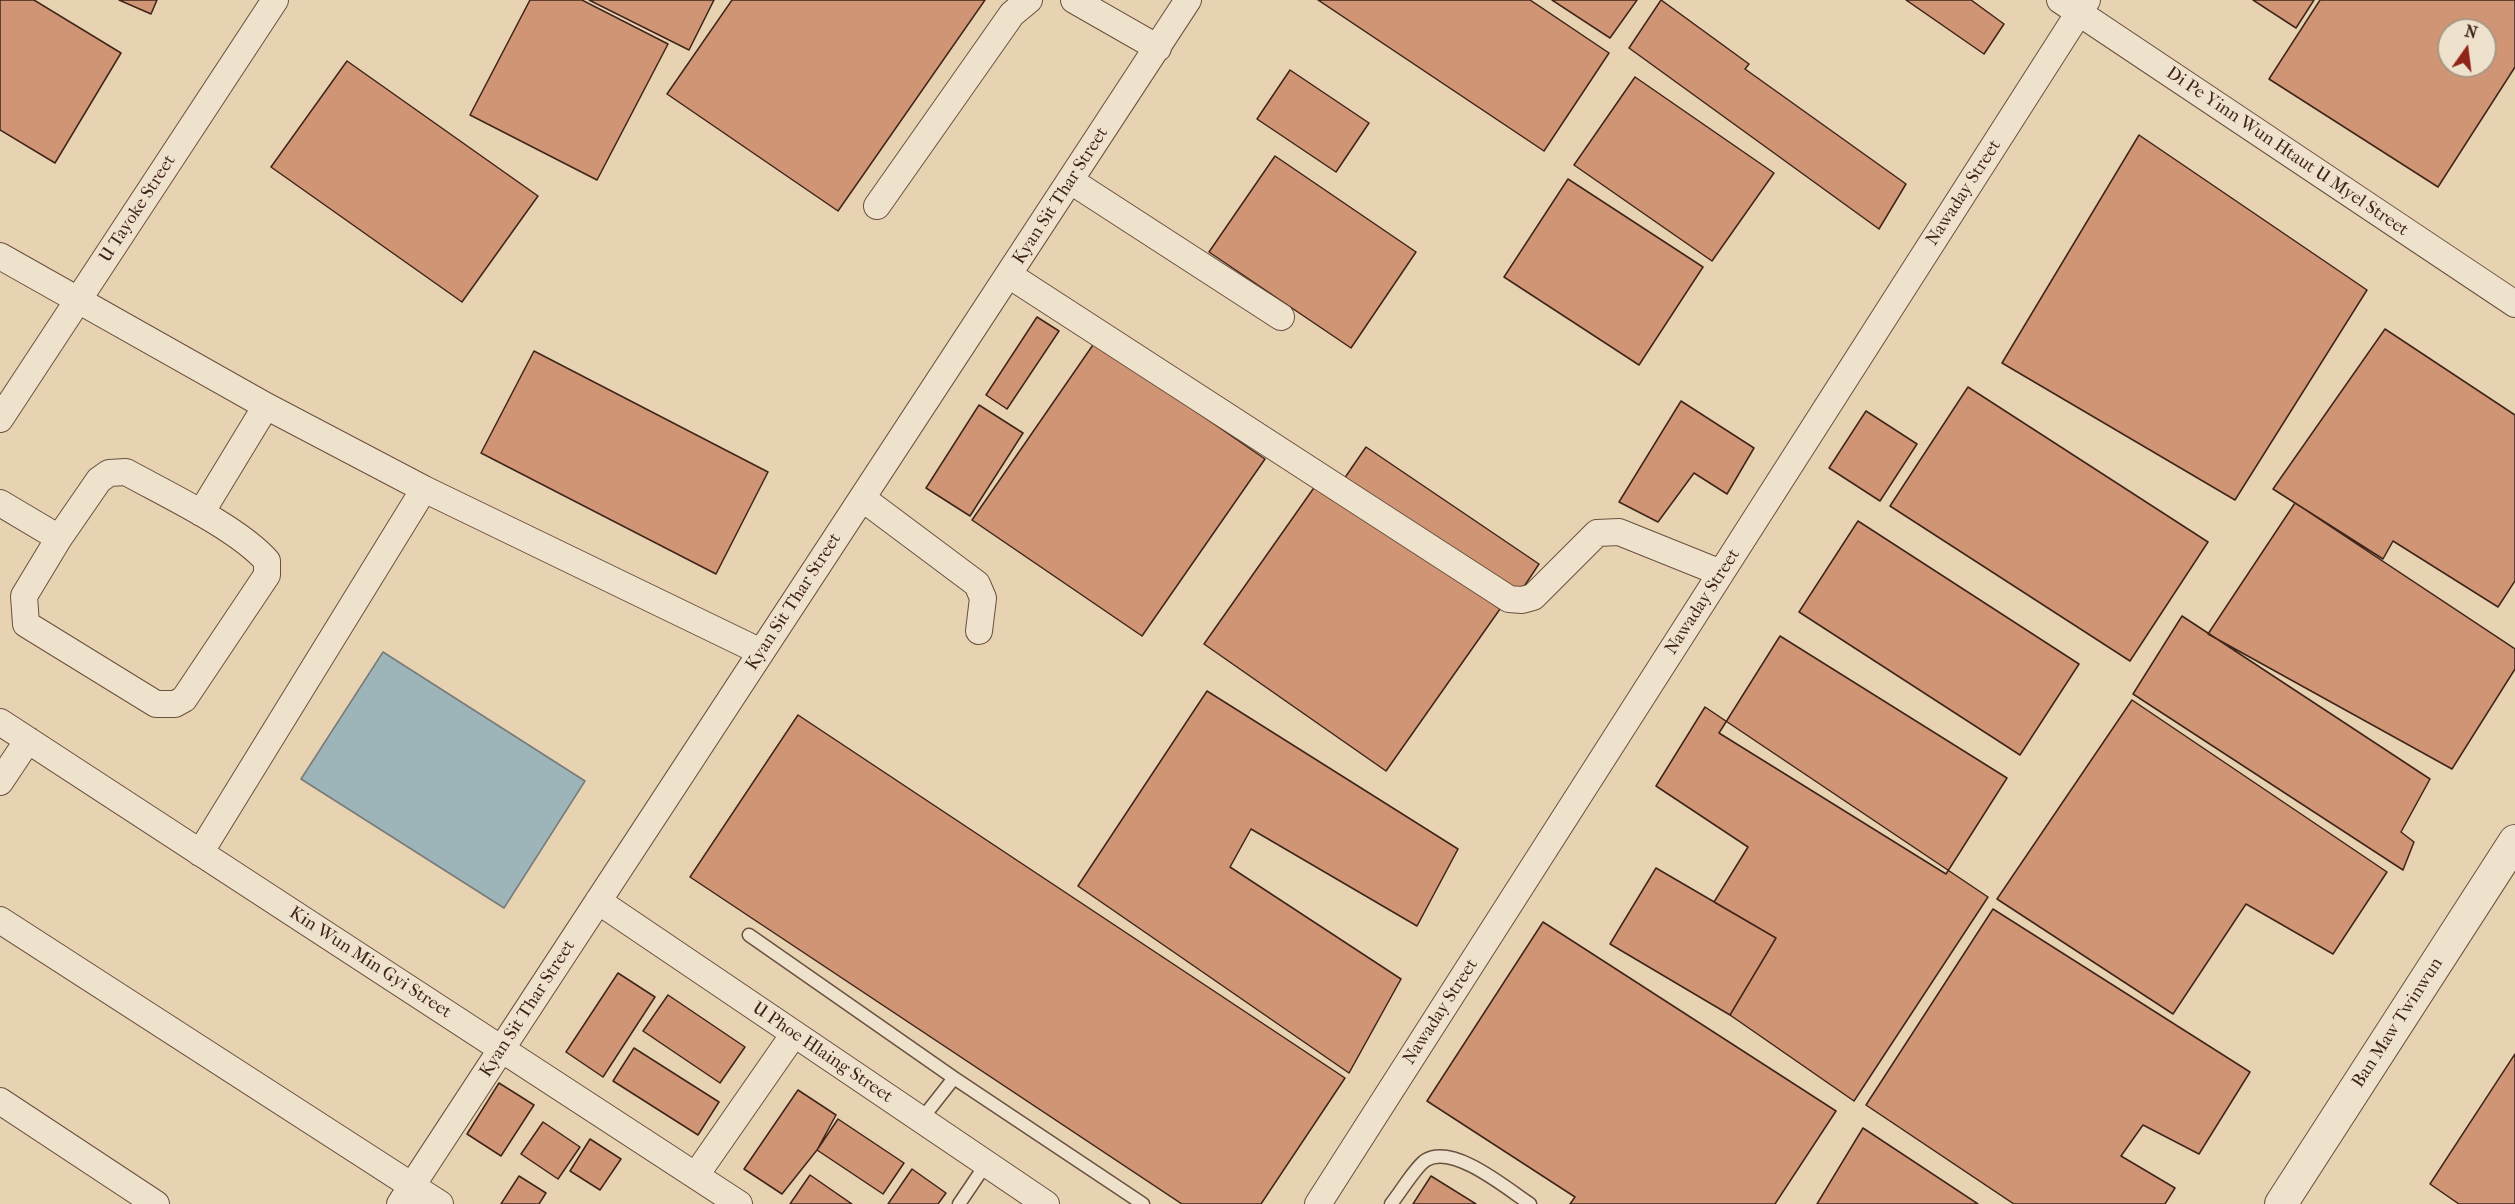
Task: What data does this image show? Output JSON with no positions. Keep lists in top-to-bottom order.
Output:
{
  "streets": {
    "street": [
      "Di Pe Yinn Wun Htaut U Myel Street",
      "Nawaday Street",
      "Kyan Sit Thar Street",
      "U Tayoke Street",
      "Kin Wun Min Gyi Street",
      "Ban Maw Twinwun",
      "U Phoe Hlaing Street"
    ]
  },
  "crossings": [
    ["Di Pe Yinn Wun Htaut U Myel Street", "Nawaday Street"],
    ["Kyan Sit Thar Street", "Kin Wun Min Gyi Street"],
    ["Kyan Sit Thar Street", "U Phoe Hlaing Street"]
  ],
  "north": "top"
}
